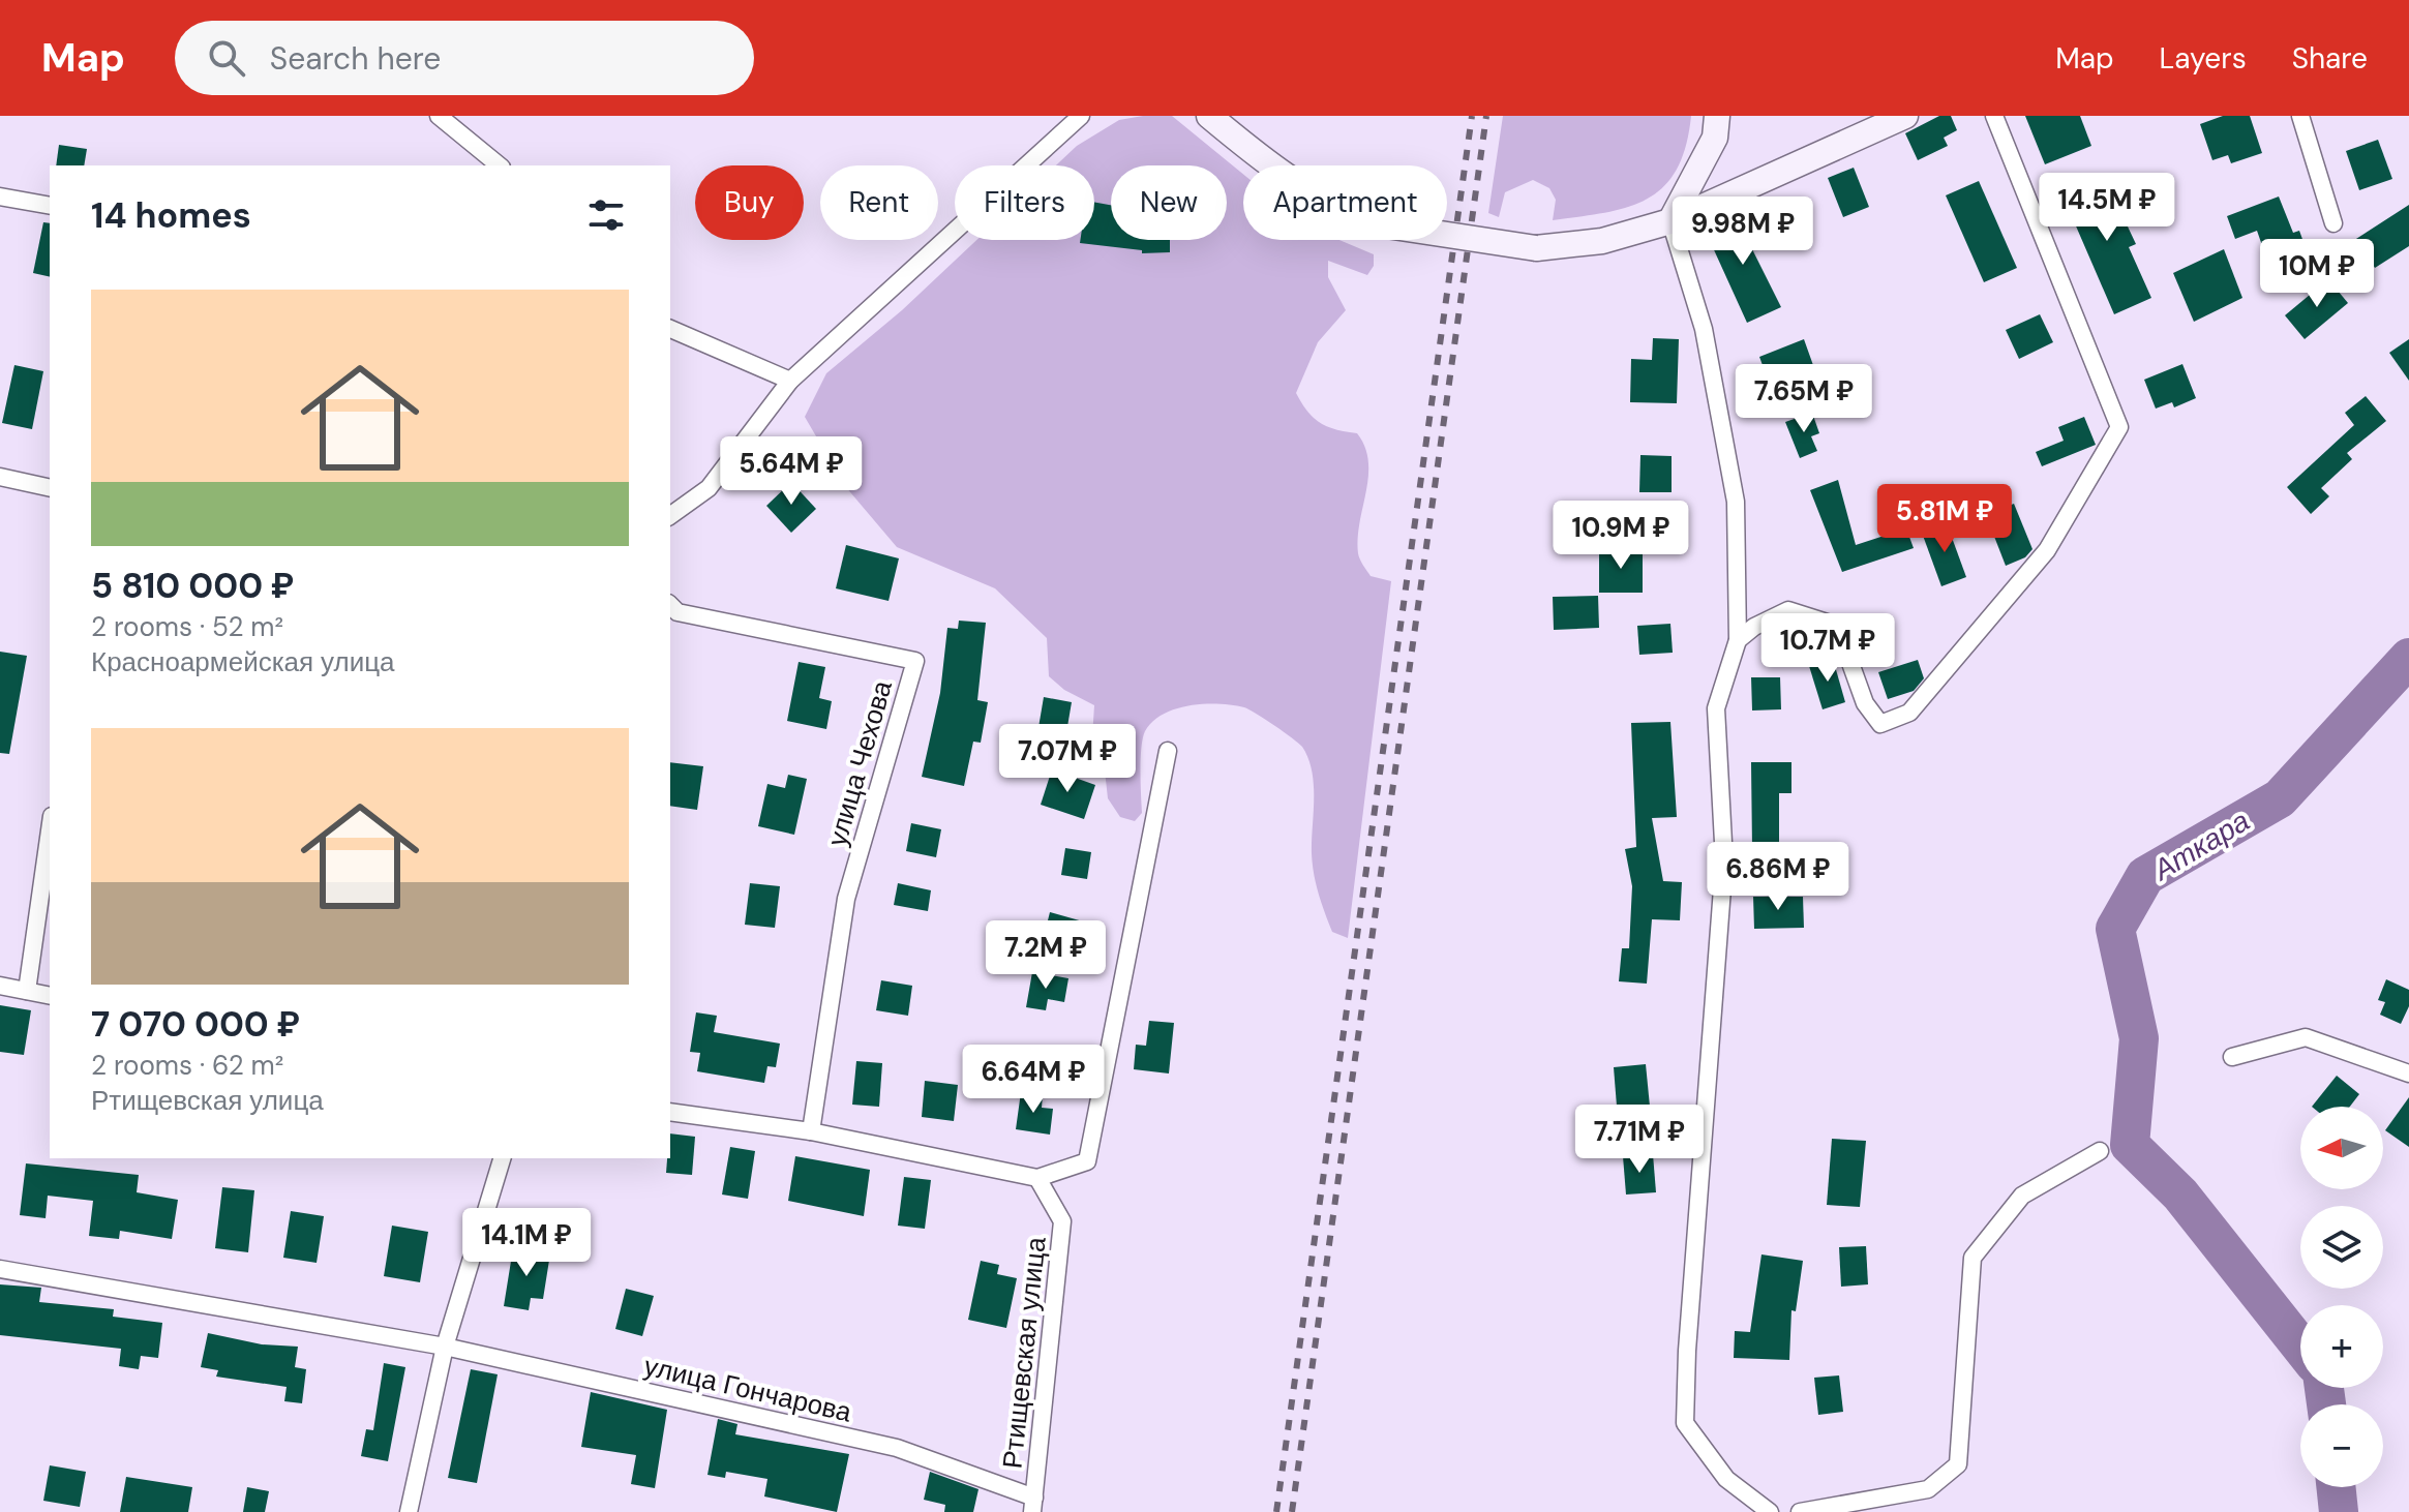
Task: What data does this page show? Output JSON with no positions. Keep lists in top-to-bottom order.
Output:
{
  "streets": {
    "street": ["улица Чехова", "Ртищевская улица", "улица Гончарова"]
  },
  "crossings": [
    ["Ртищевская улица", "улица Гончарова"]
  ],
  "water": ["Аткара"],
  "north": "left",
  "page": {
    "header": "Map",
    "search": "Search here",
    "nav": ["Map", "Layers", "Share"],
    "chip": [
      "Buy",
      "Rent",
      "Filters",
      "New",
      "Apartment"
    ],
    "heading": "14 homes",
    "price": [
      "14.5M ₽",
      "9.98M ₽",
      "10M ₽",
      "7.65M ₽",
      "5.64M ₽",
      "5.81M ₽",
      "10.9M ₽",
      "10.7M ₽",
      "7.07M ₽",
      "6.86M ₽",
      "7.2M ₽",
      "6.64M ₽",
      "7.71M ₽",
      "14.1M ₽"
    ],
    "list": [
      {
        "name": "5 810 000 ₽",
        "note": "2 rooms · 52 m² · Красноармейская улица"
      },
      {
        "name": "7 070 000 ₽",
        "note": "2 rooms · 62 m² · Ртищевская улица"
      }
    ],
    "map_buttons": ["+", "−"]
  }
}
